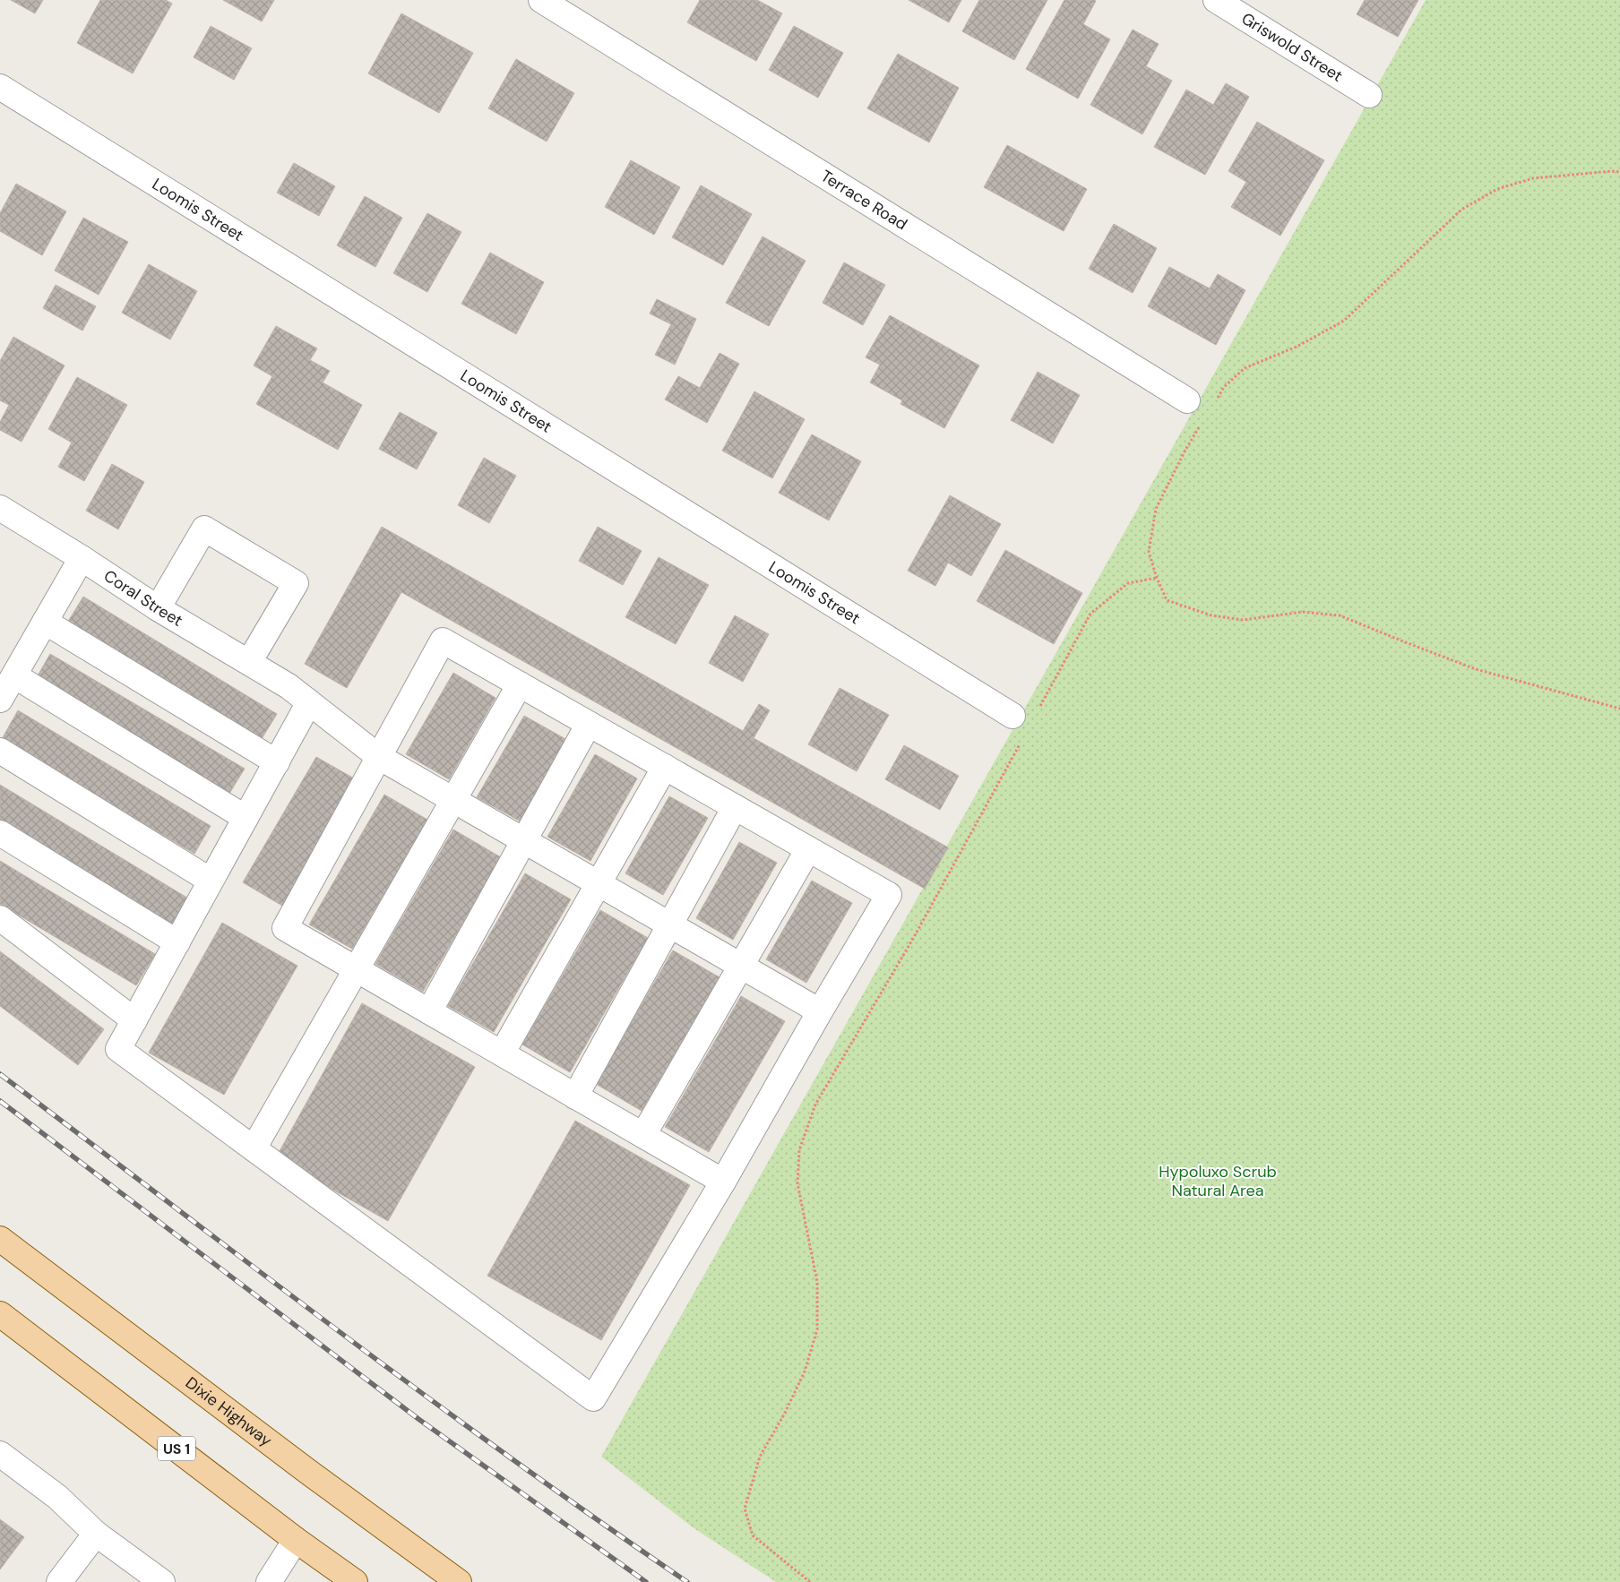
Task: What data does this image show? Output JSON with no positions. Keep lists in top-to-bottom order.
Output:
{
  "streets": {
    "main road": ["Dixie Highway", "US 1"],
    "street": [
      "Griswold Street",
      "Terrace Road",
      "Loomis Street",
      "Coral Street"
    ]
  },
  "parks": ["Hypoluxo Scrub Natural Area"]
}
